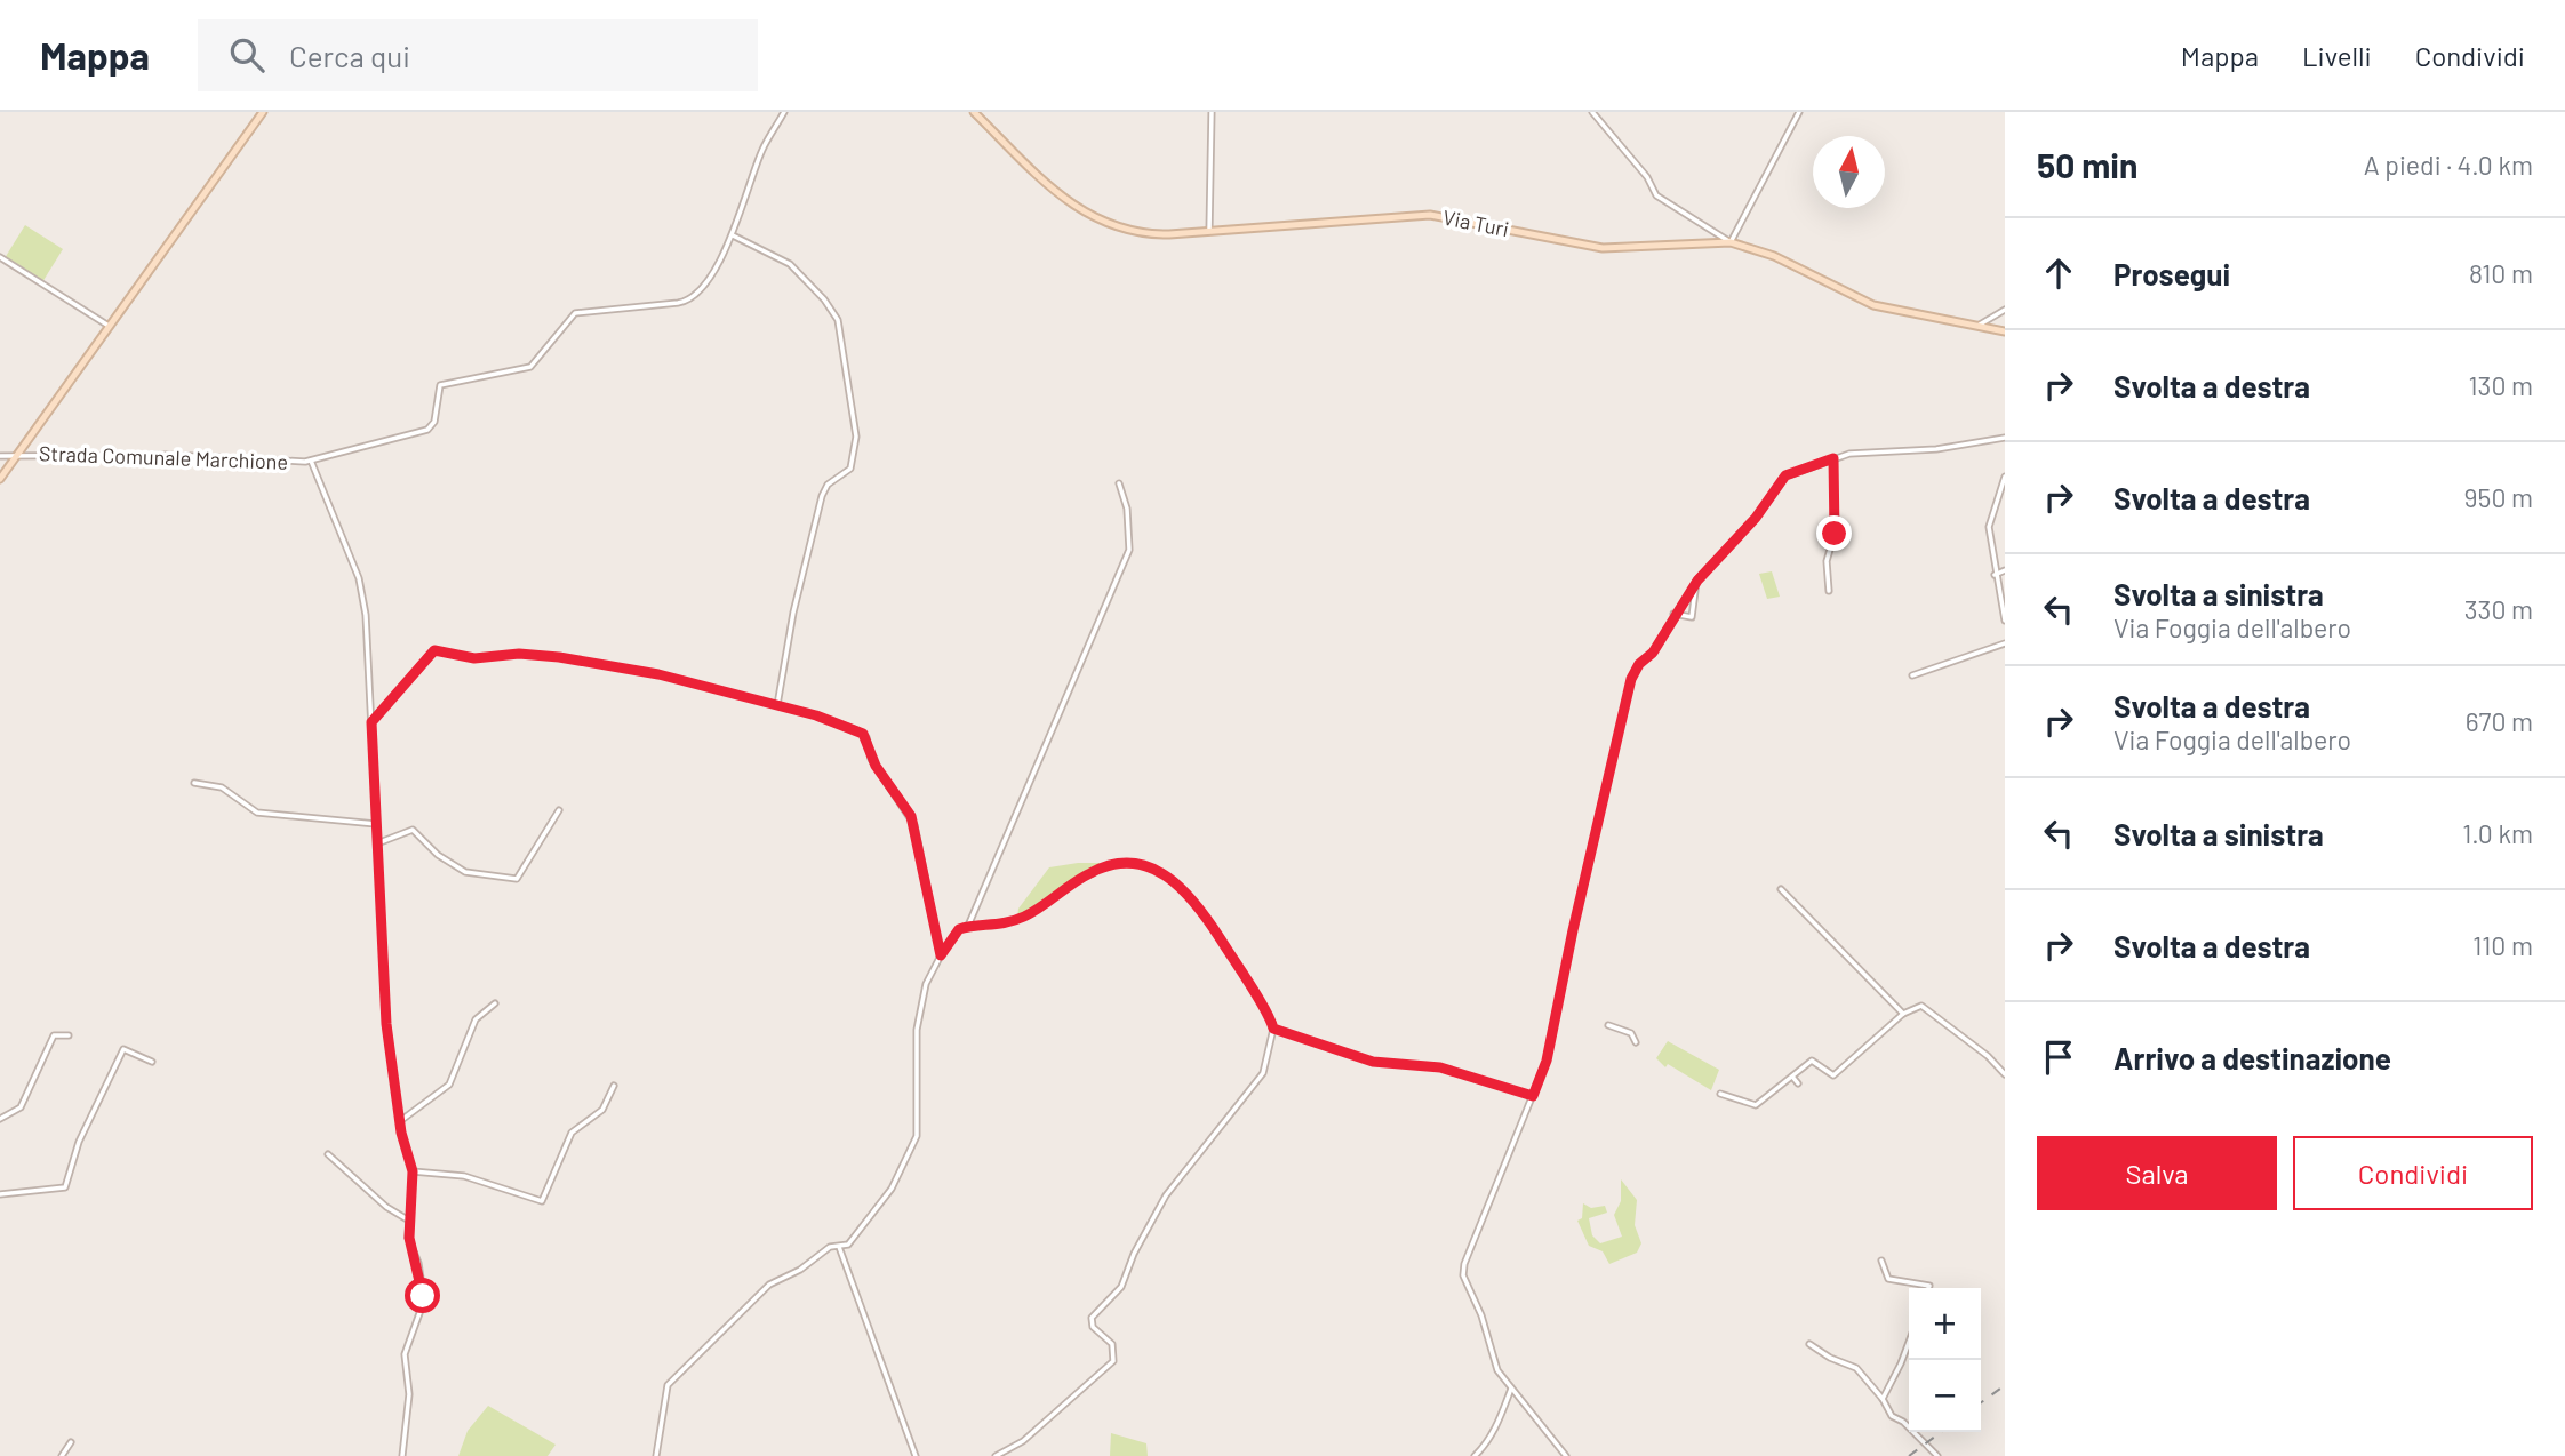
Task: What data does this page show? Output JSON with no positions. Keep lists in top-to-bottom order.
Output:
{
  "streets": {
    "main road": ["Via Turi"],
    "street": ["Strada Comunale Marchione"]
  },
  "north": "top",
  "page": {
    "header": "Mappa",
    "search": "Cerca qui",
    "nav": ["Mappa", "Livelli", "Condividi"],
    "heading": ["50 min", "A piedi · 4.0 km"],
    "list": [
      ["Prosegui", "810 m"],
      ["Svolta a destra", "130 m"],
      ["Svolta a destra", "950 m"],
      ["Svolta a sinistra", "Via Foggia dell'albero", "330 m"],
      ["Svolta a destra", "Via Foggia dell'albero", "670 m"],
      ["Svolta a sinistra", "1.0 km"],
      ["Svolta a destra", "110 m"],
      "Arrivo a destinazione"
    ],
    "buttons": ["Salva", "Condividi"],
    "map_buttons": ["+", "−"]
  }
}
